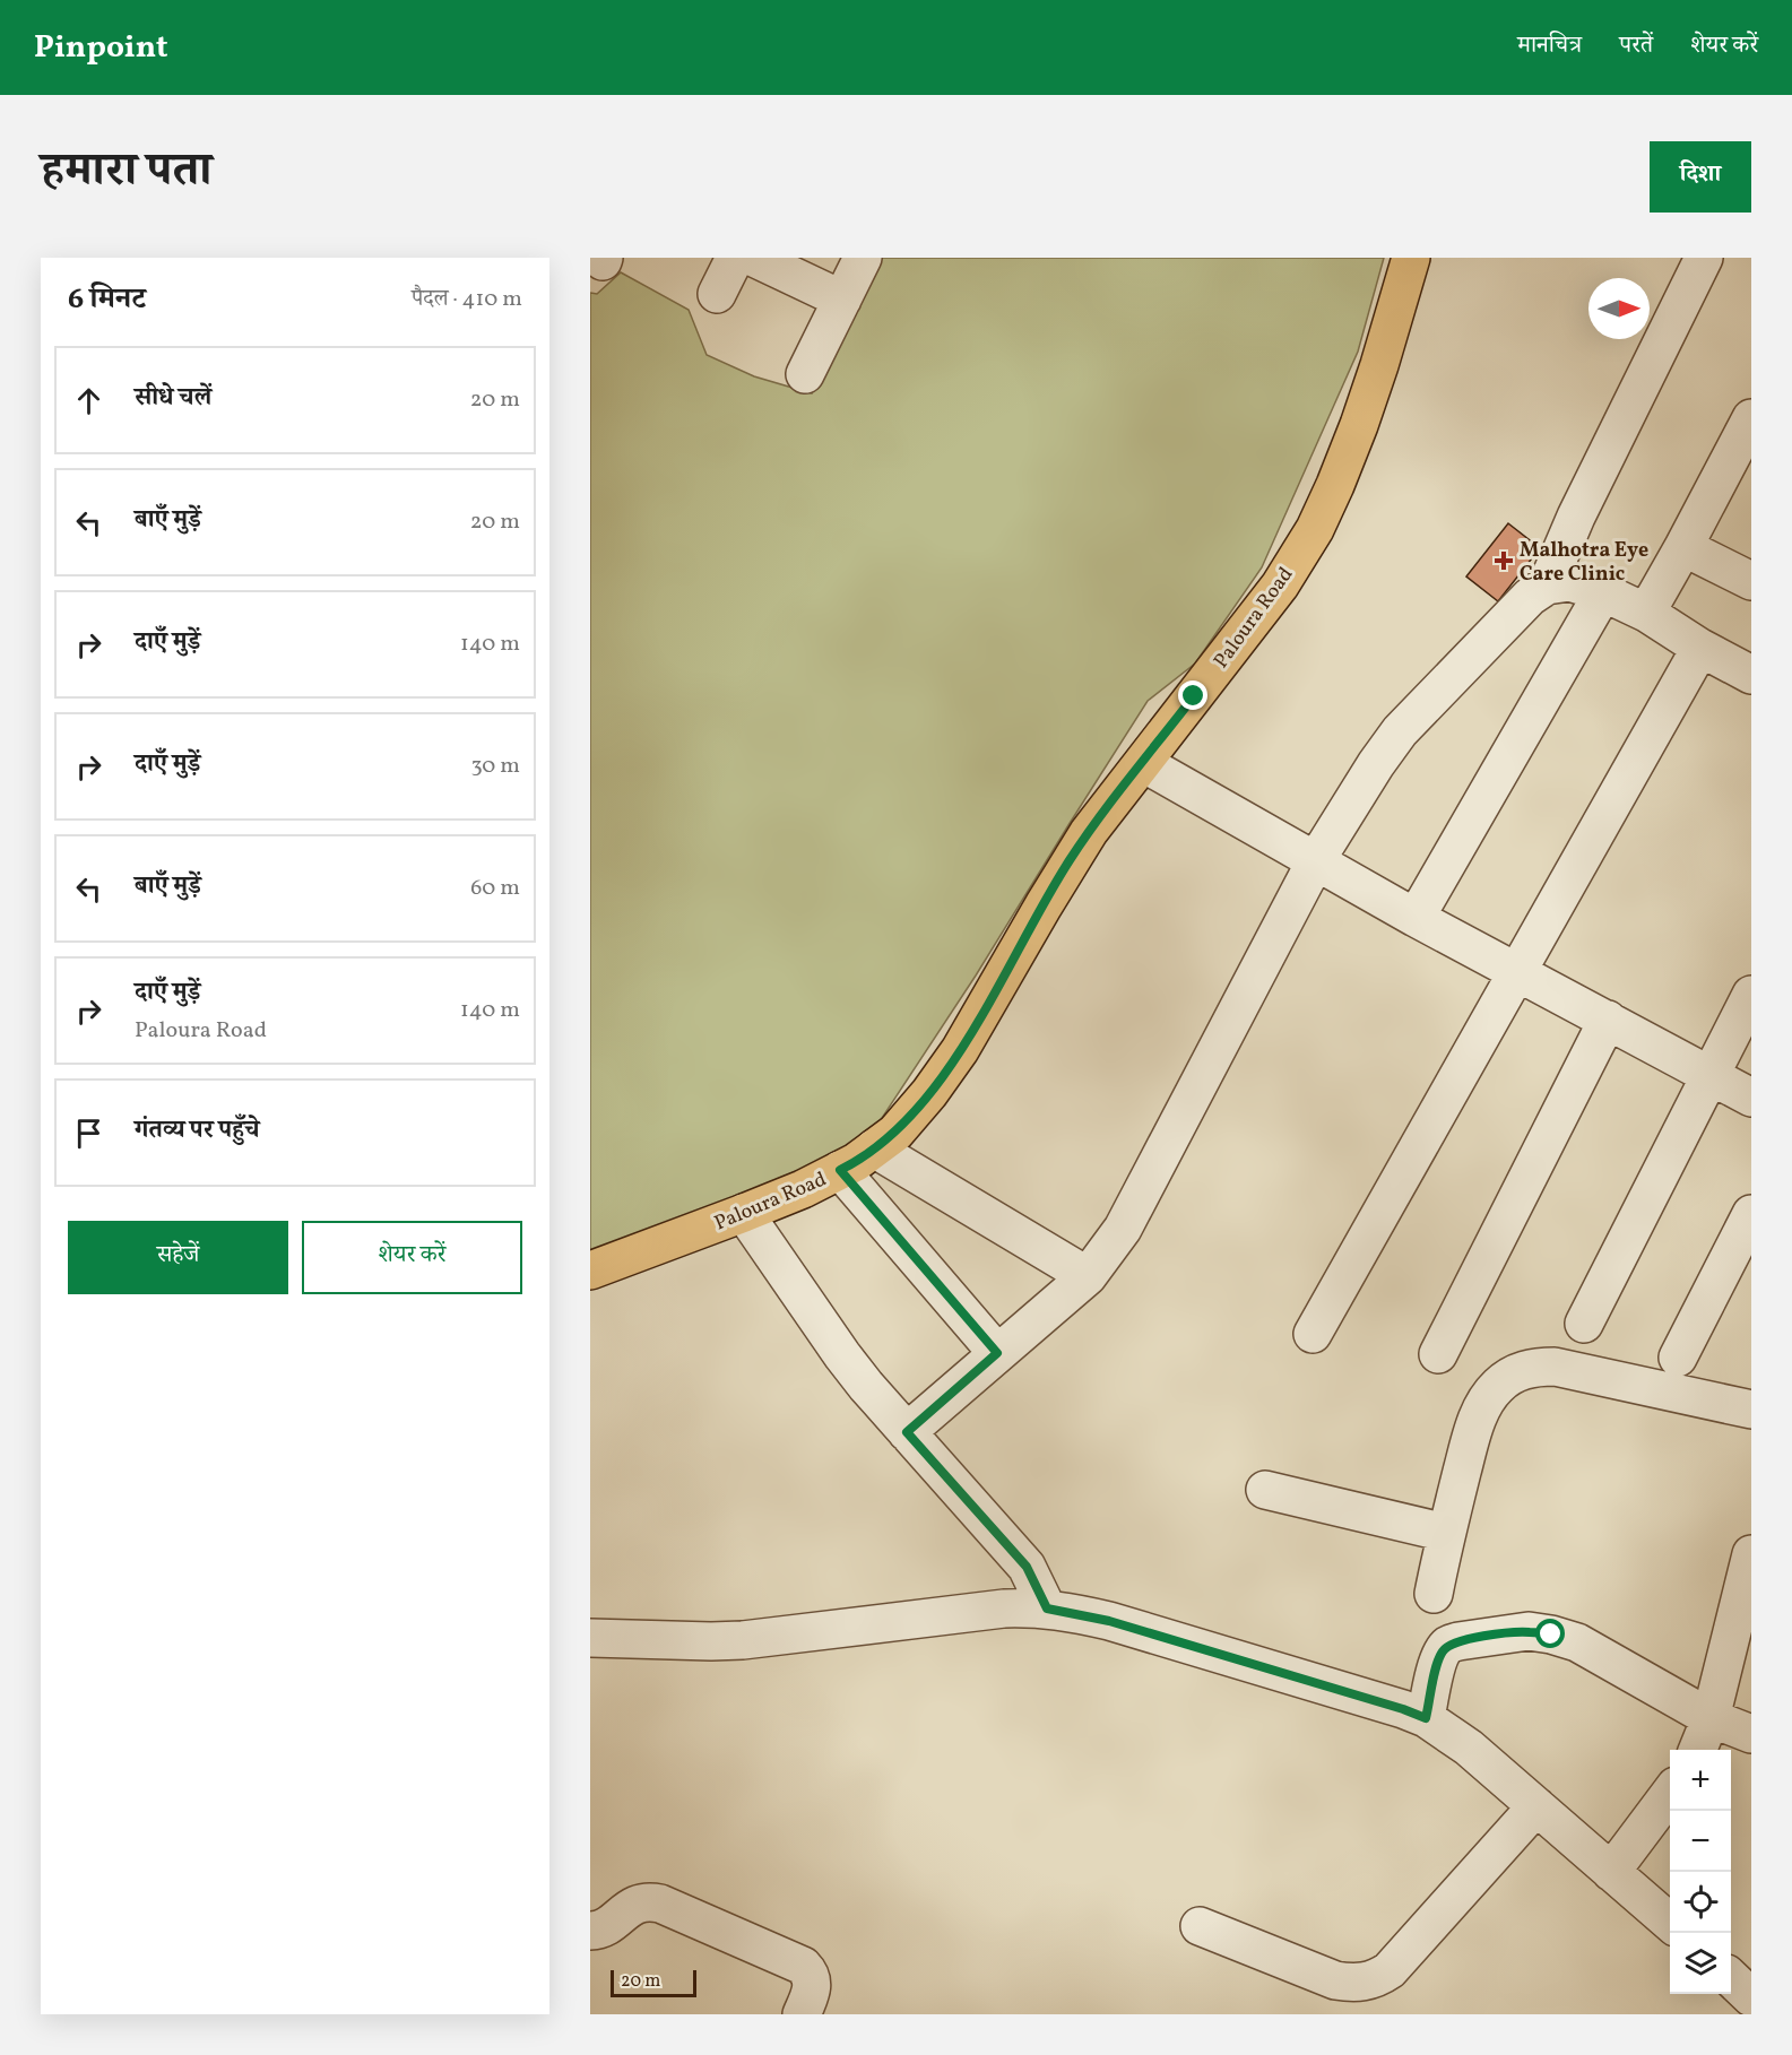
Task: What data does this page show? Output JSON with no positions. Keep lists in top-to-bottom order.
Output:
{
  "streets": {
    "main road": ["Paloura Road"]
  },
  "places": {
    "health": ["Malhotra Eye Care Clinic"]
  },
  "scale_bar": "20 m",
  "north": "right",
  "page": {
    "header": "Pinpoint",
    "nav": ["मानचित्र", "परतें", "शेयर करें"],
    "title": "हमारा पता",
    "buttons": [
      "दिशा",
      ["सहेजें", "शेयर करें"]
    ],
    "heading": ["6 मिनट", "पैदल · 410 m"],
    "list": [
      ["सीधे चलें", "20 m"],
      ["बाएँ मुड़ें", "20 m"],
      ["दाएँ मुड़ें", "140 m"],
      ["दाएँ मुड़ें", "30 m"],
      ["बाएँ मुड़ें", "60 m"],
      ["दाएँ मुड़ें", "Paloura Road", "140 m"],
      "गंतव्य पर पहुँचे"
    ],
    "map_buttons": ["+", "−"],
    "scale": "20 m"
  }
}
